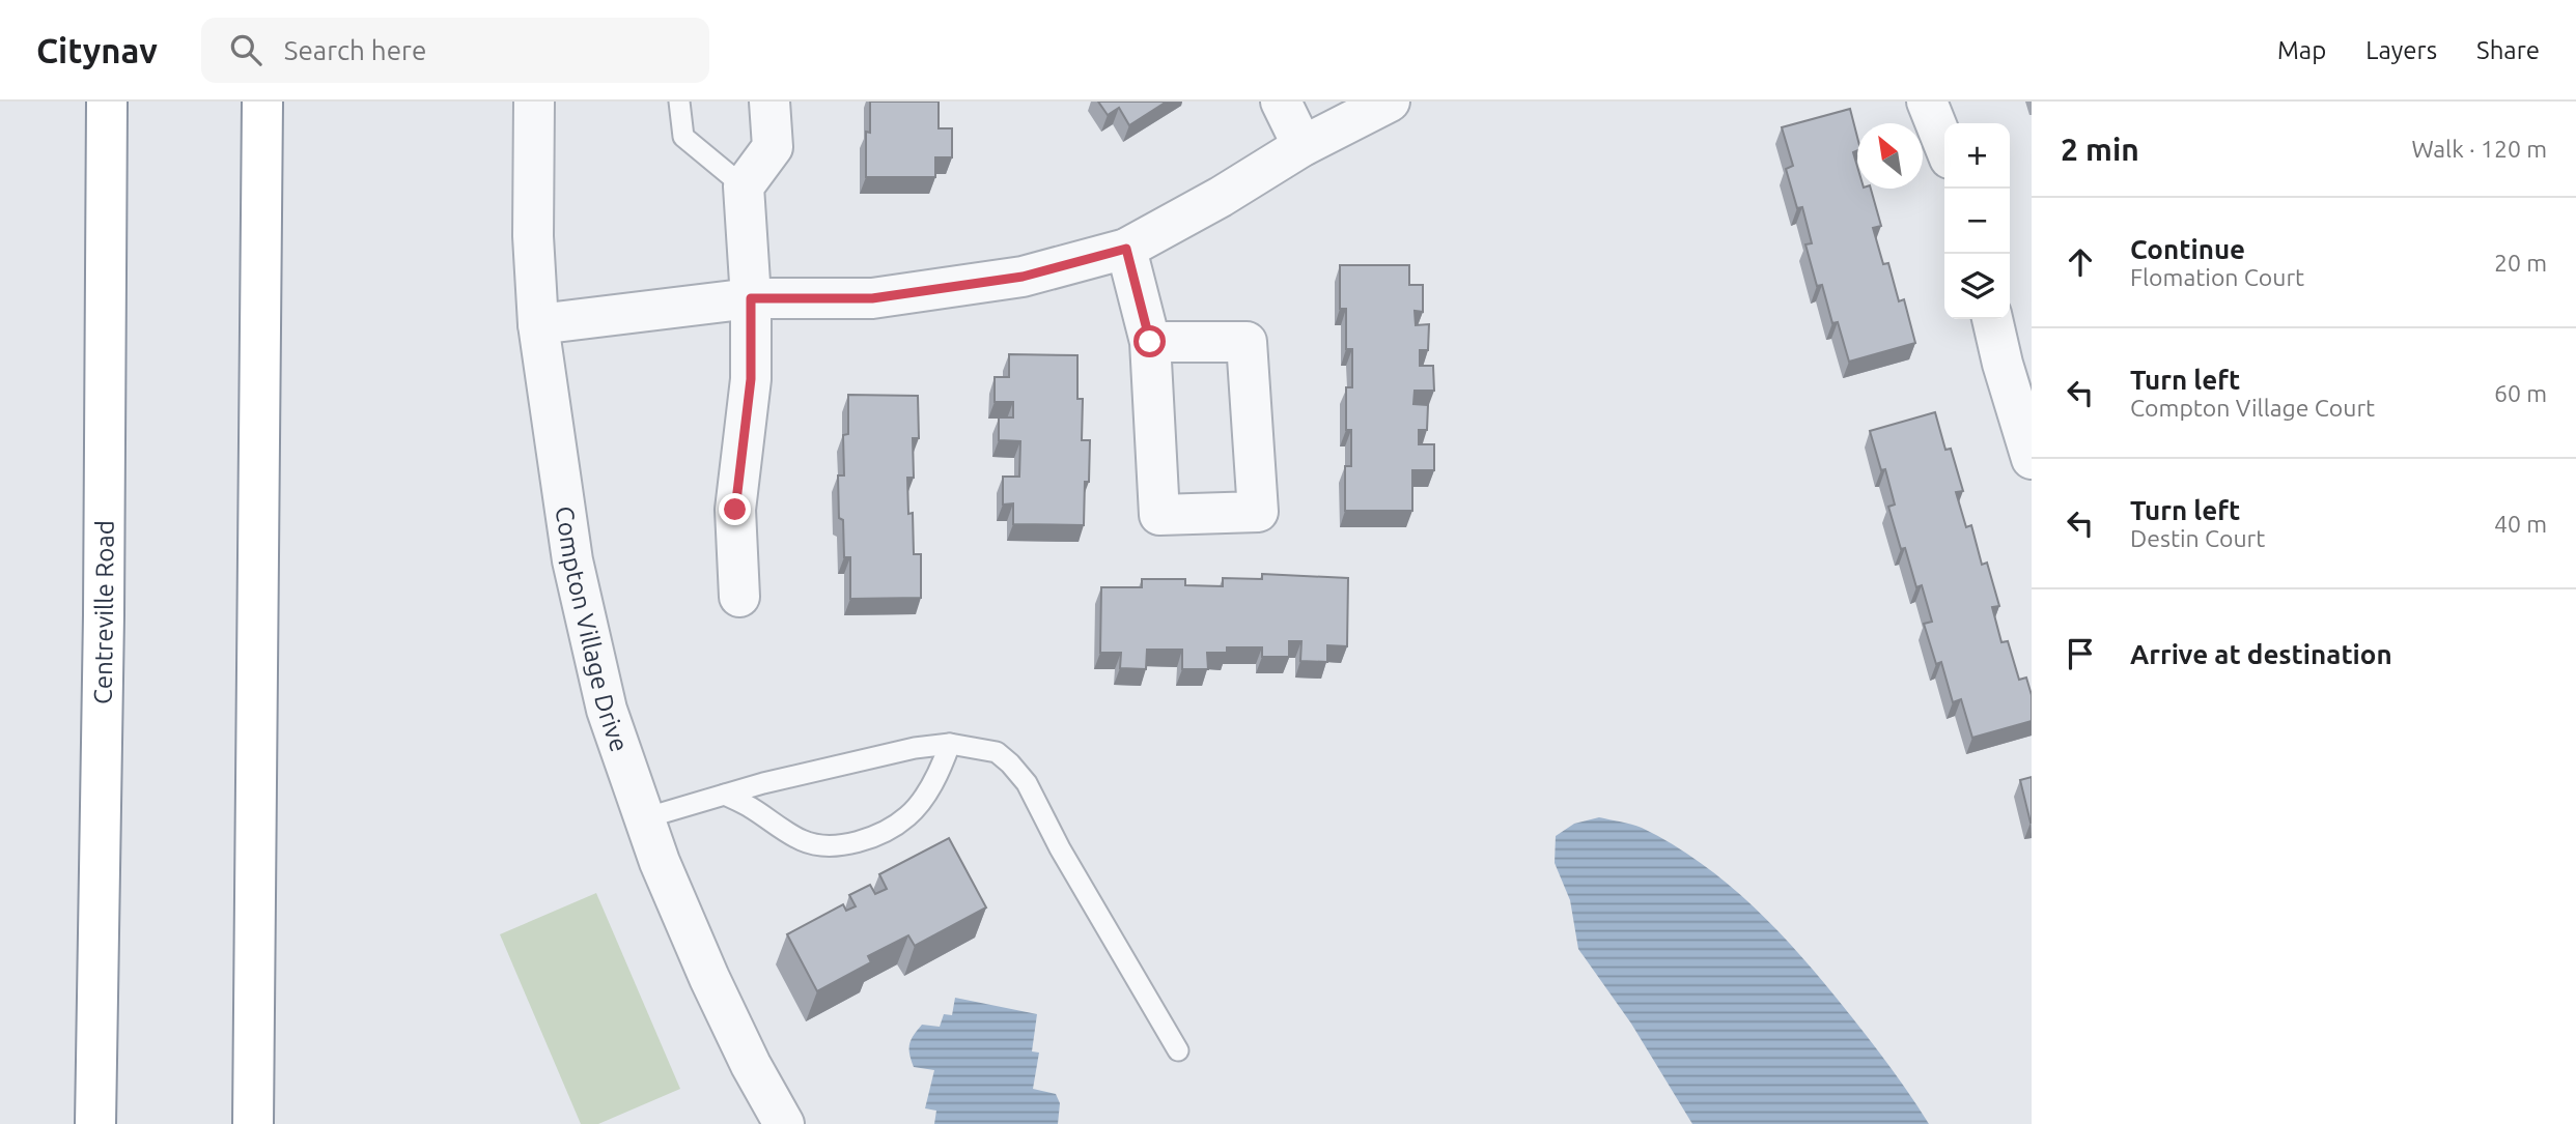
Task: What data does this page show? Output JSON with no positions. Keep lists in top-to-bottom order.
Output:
{
  "streets": {
    "highway": ["Centreville Road"],
    "street": ["Compton Village Drive"]
  },
  "north": "top left",
  "page": {
    "header": "Citynav",
    "search": "Search here",
    "nav": ["Map", "Layers", "Share"],
    "heading": ["2 min", "Walk · 120 m"],
    "map_buttons": ["+", "−"],
    "list": [
      ["Continue", "Flomation Court", "20 m"],
      ["Turn left", "Compton Village Court", "60 m"],
      ["Turn left", "Destin Court", "40 m"],
      "Arrive at destination"
    ]
  }
}
